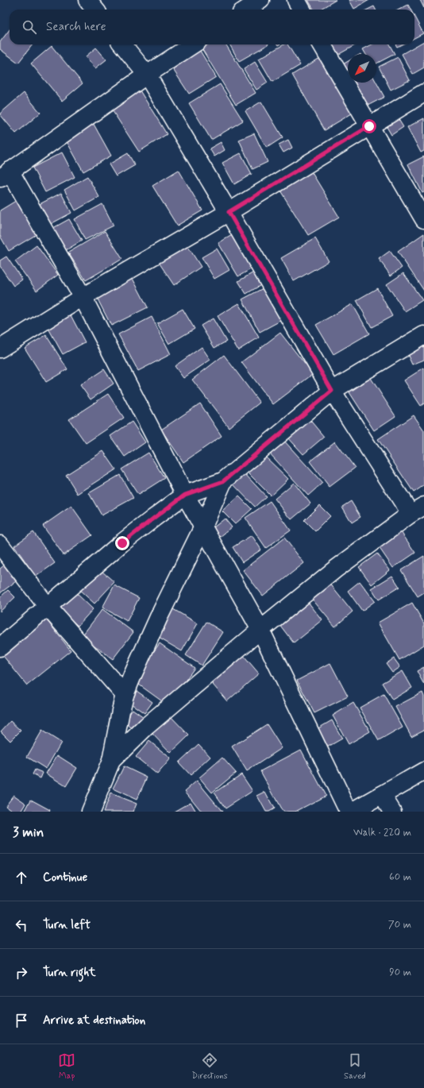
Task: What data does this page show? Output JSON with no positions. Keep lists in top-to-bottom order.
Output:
{
  "north": "bottom left",
  "page": {
    "search": "Search here",
    "heading": ["3 min", "Walk · 220 m"],
    "list": [
      ["Continue", "60 m"],
      ["Turn left", "70 m"],
      ["Turn right", "90 m"],
      "Arrive at destination"
    ],
    "nav": ["Map", "Directions", "Saved"]
  }
}
